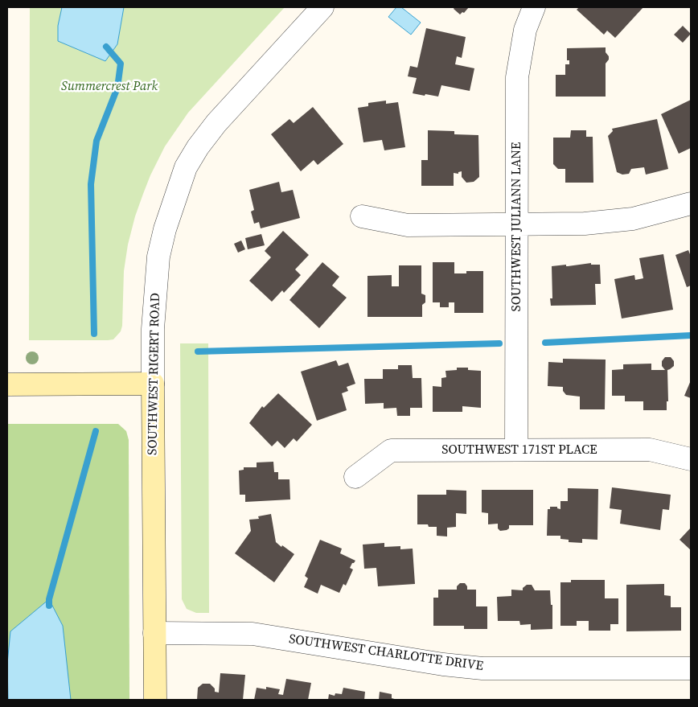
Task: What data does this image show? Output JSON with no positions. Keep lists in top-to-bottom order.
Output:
{
  "streets": {
    "main road": ["SOUTHWEST RIGERT ROAD"],
    "street": ["SOUTHWEST JULIANN LANE", "SOUTHWEST 171ST PLACE", "SOUTHWEST CHARLOTTE DRIVE"]
  },
  "crossings": [
    ["SOUTHWEST JULIANN LANE", "SOUTHWEST 171ST PLACE"],
    ["SOUTHWEST RIGERT ROAD", "SOUTHWEST CHARLOTTE DRIVE"]
  ],
  "parks": ["Summercrest Park"]
}
